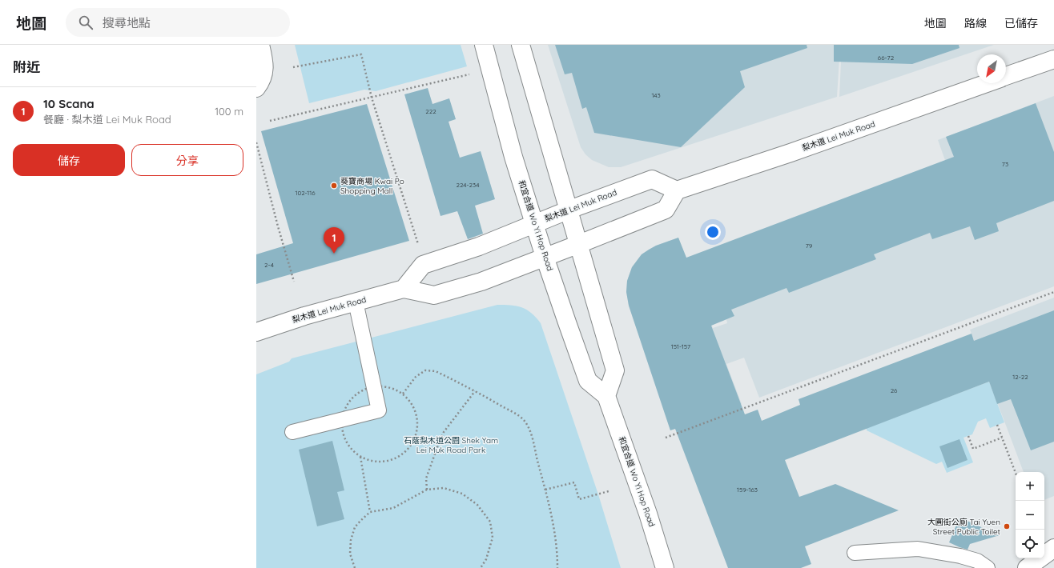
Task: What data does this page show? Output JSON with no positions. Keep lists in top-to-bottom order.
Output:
{
  "streets": {
    "street": ["梨木道 Lei Muk Road", "和宜合道 Wo Yi Hop Road"]
  },
  "crossings": [
    ["梨木道 Lei Muk Road", "和宜合道 Wo Yi Hop Road"]
  ],
  "parks": ["石蔭梨木道公園 Shek Yam Lei Muk Road Park"],
  "places": ["葵寶商場 Kwai Po Shopping Mall", "大圓街公廁 Tai Yuen Street Public Toilet"],
  "house_numbers": [
    "66-72",
    "143",
    "222",
    "73",
    "224-234",
    "102-116",
    "79",
    "2-4",
    "151-157",
    "12-22",
    "26",
    "159-163"
  ],
  "north": "bottom left",
  "page": {
    "header": "地圖",
    "search": "搜尋地點",
    "nav": ["地圖", "路線", "已儲存"],
    "heading": "附近",
    "list": [
      {
        "mark": "1",
        "name": "10 Scana",
        "note": "餐廳 · 梨木道 Lei Muk Road",
        "value": "100 m"
      }
    ],
    "buttons": ["儲存", "分享"],
    "pins": "1",
    "map_buttons": ["+", "−"]
  }
}
